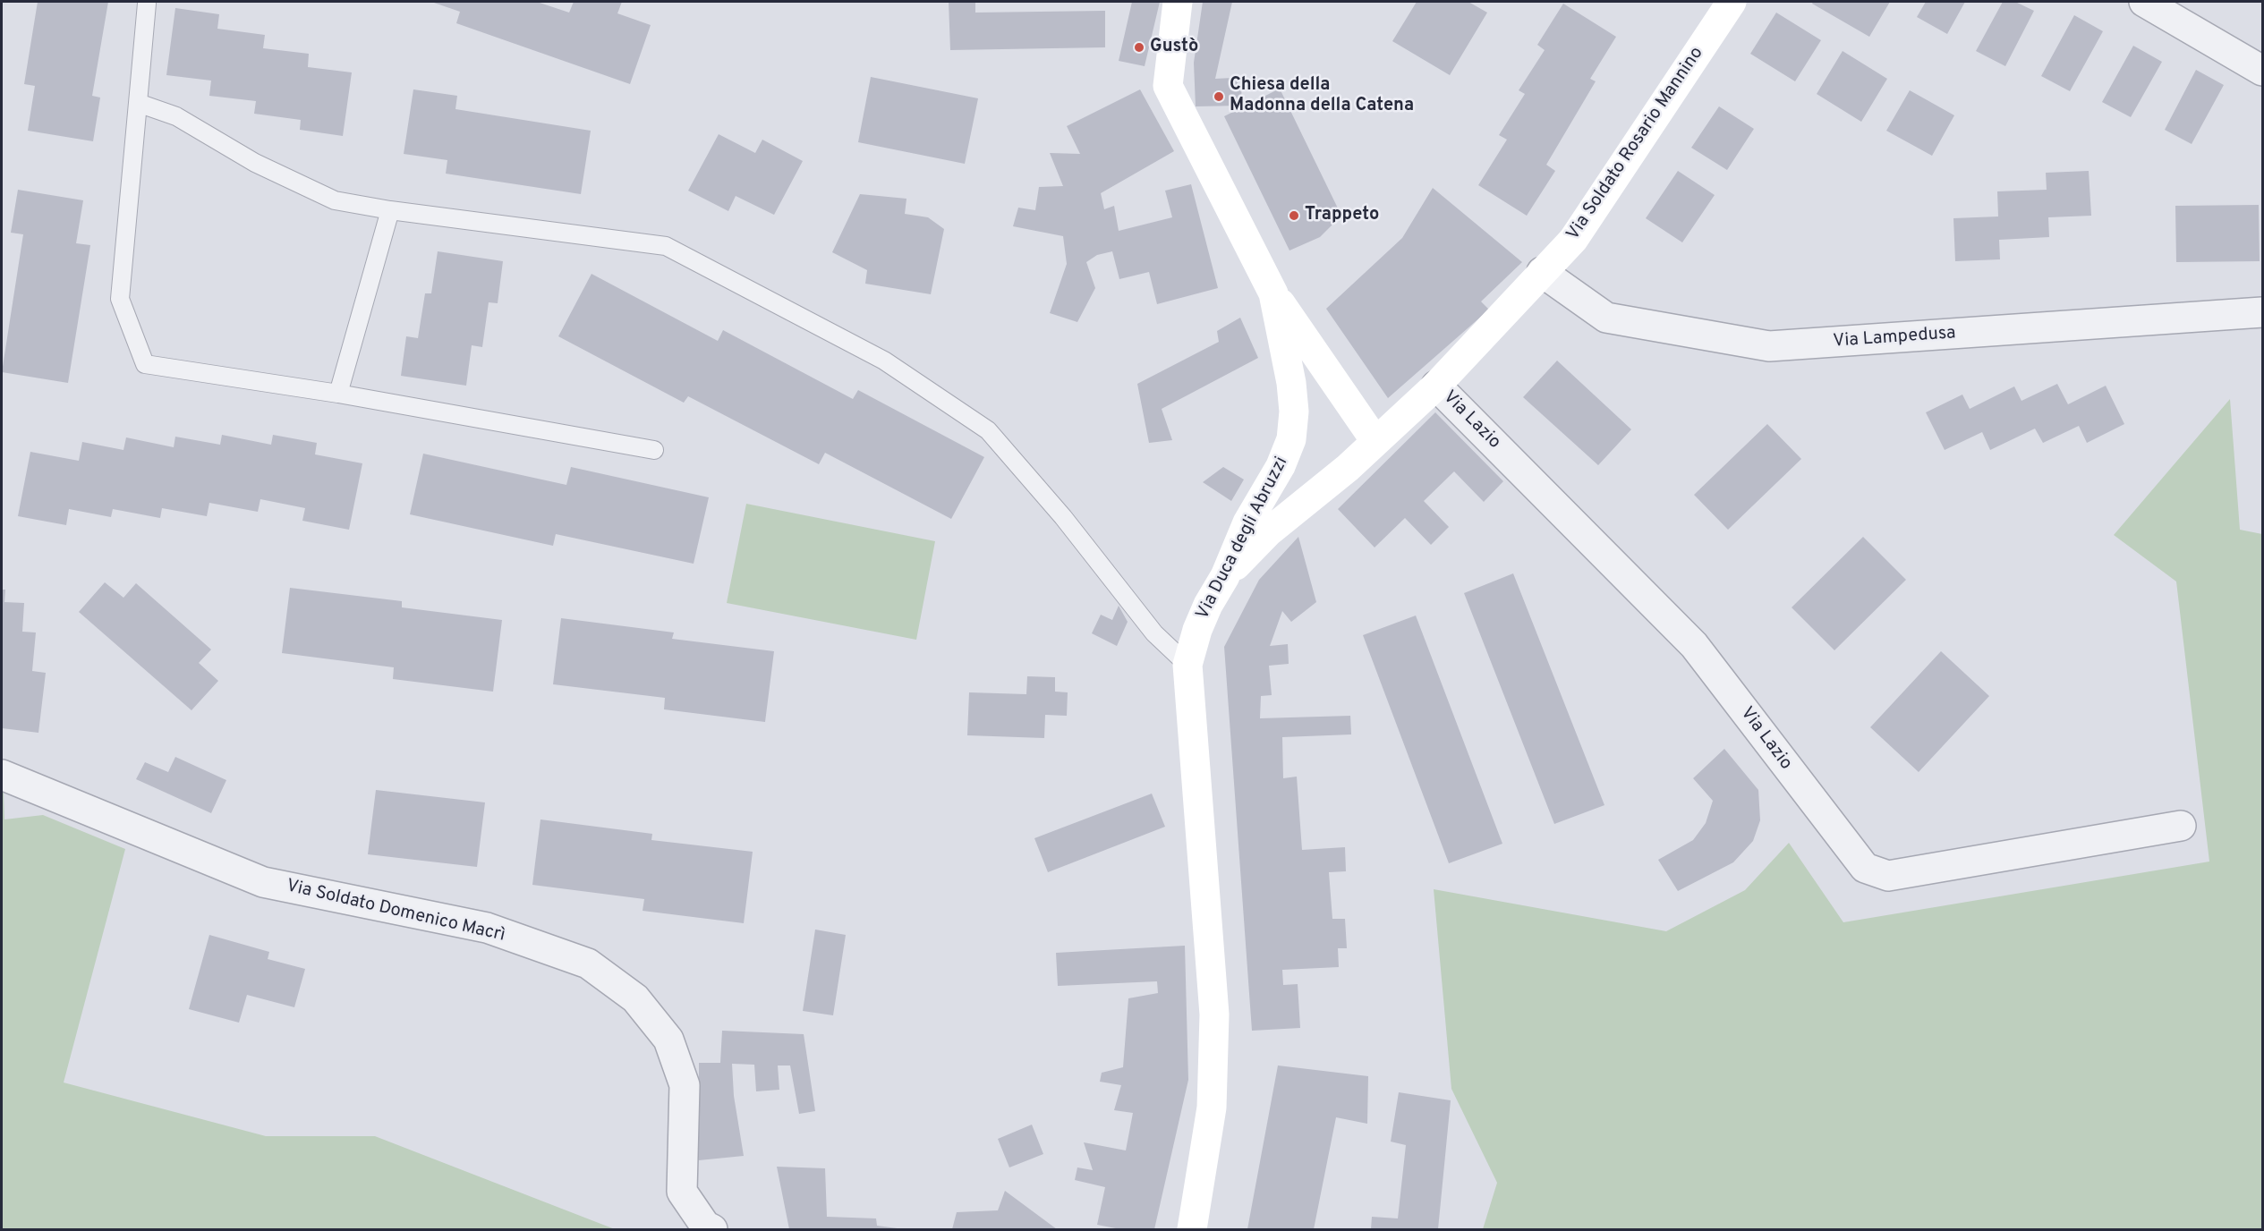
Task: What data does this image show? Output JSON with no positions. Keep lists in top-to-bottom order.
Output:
{
  "streets": {
    "main road": ["Via Soldato Rosario Mannino", "Via Duca degli Abruzzi"],
    "street": ["Via Lampedusa", "Via Lazio", "Via Soldato Domenico Macrì"]
  },
  "crossings": [
    ["Via Soldato Rosario Mannino", "Via Lampedusa"],
    ["Via Soldato Rosario Mannino", "Via Lazio"],
    ["Via Soldato Rosario Mannino", "Via Duca degli Abruzzi"]
  ],
  "places": ["Gustò", "Chiesa della Madonna della Catena", "Trappeto"]
}
